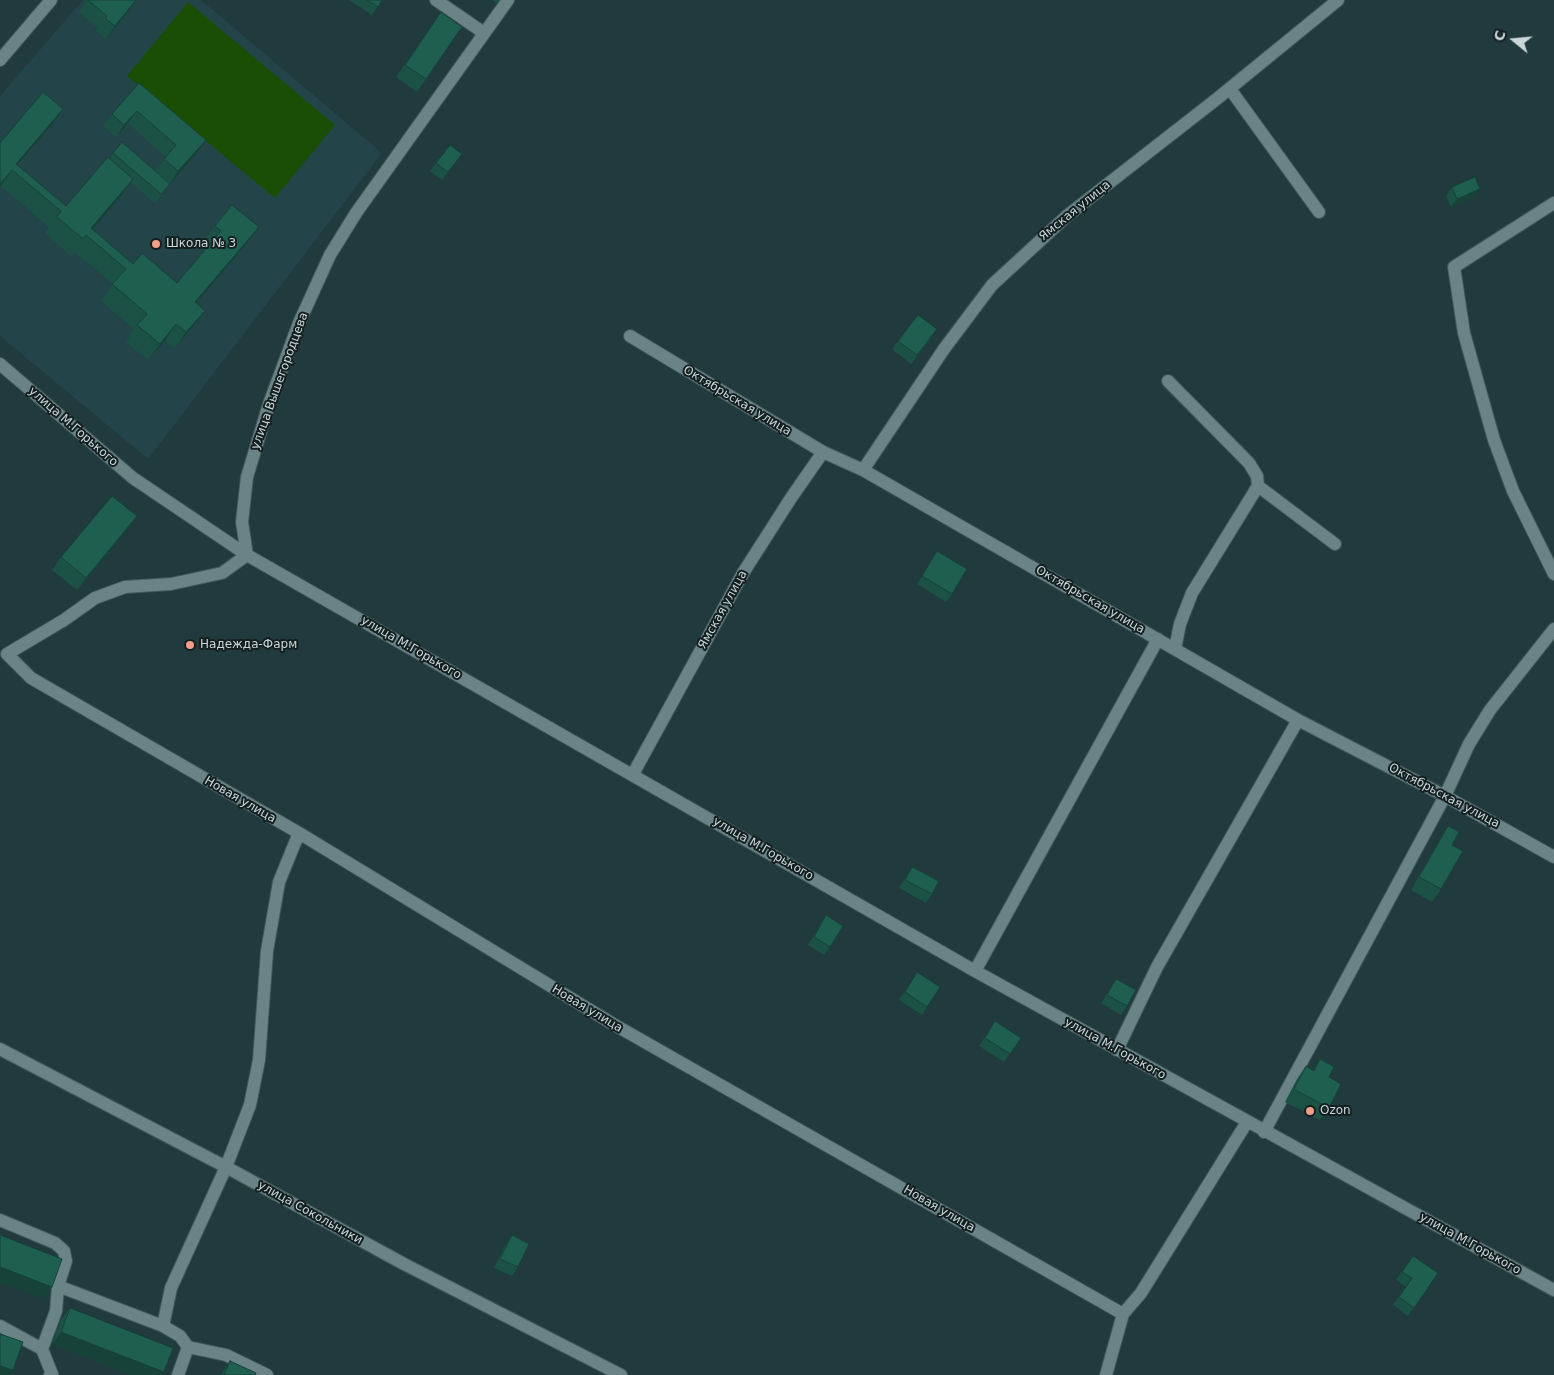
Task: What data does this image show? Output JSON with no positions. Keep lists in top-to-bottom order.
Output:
{
  "streets": {
    "street": [
      "Ямская улица",
      "улица Вышегородцева",
      "Октябрьская улица",
      "улица М.Горького",
      "Новая улица",
      "улица Сокольники"
    ]
  },
  "crossings": [
    ["Ямская улица", "Октябрьская улица"],
    ["Ямская улица", "улица М.Горького"],
    ["улица Вышегородцева", "улица М.Горького"],
    ["улица Вышегородцева", "Новая улица"],
    ["улица М.Горького", "Новая улица"]
  ],
  "places": ["Школа № 3", "Надежда-Фарм", "Ozon"],
  "north": "left"
}
